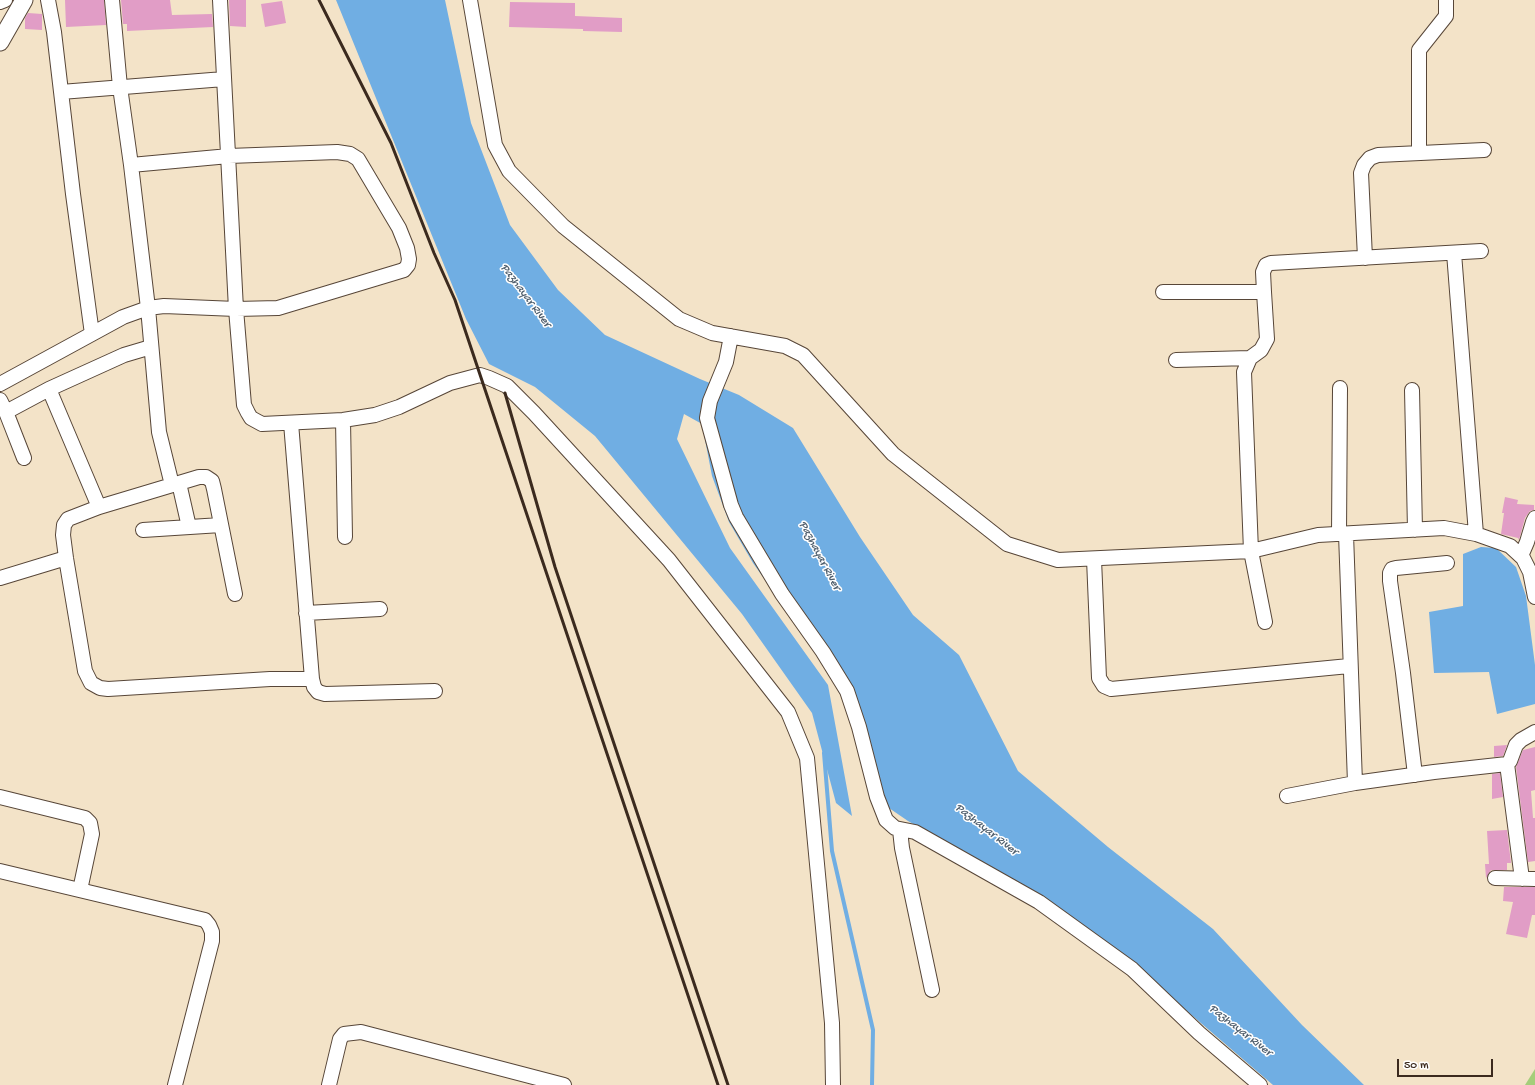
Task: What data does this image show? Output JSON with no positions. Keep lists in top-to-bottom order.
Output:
{
  "water": ["Pazhayar River"],
  "scale_bar": "50 m"
}
